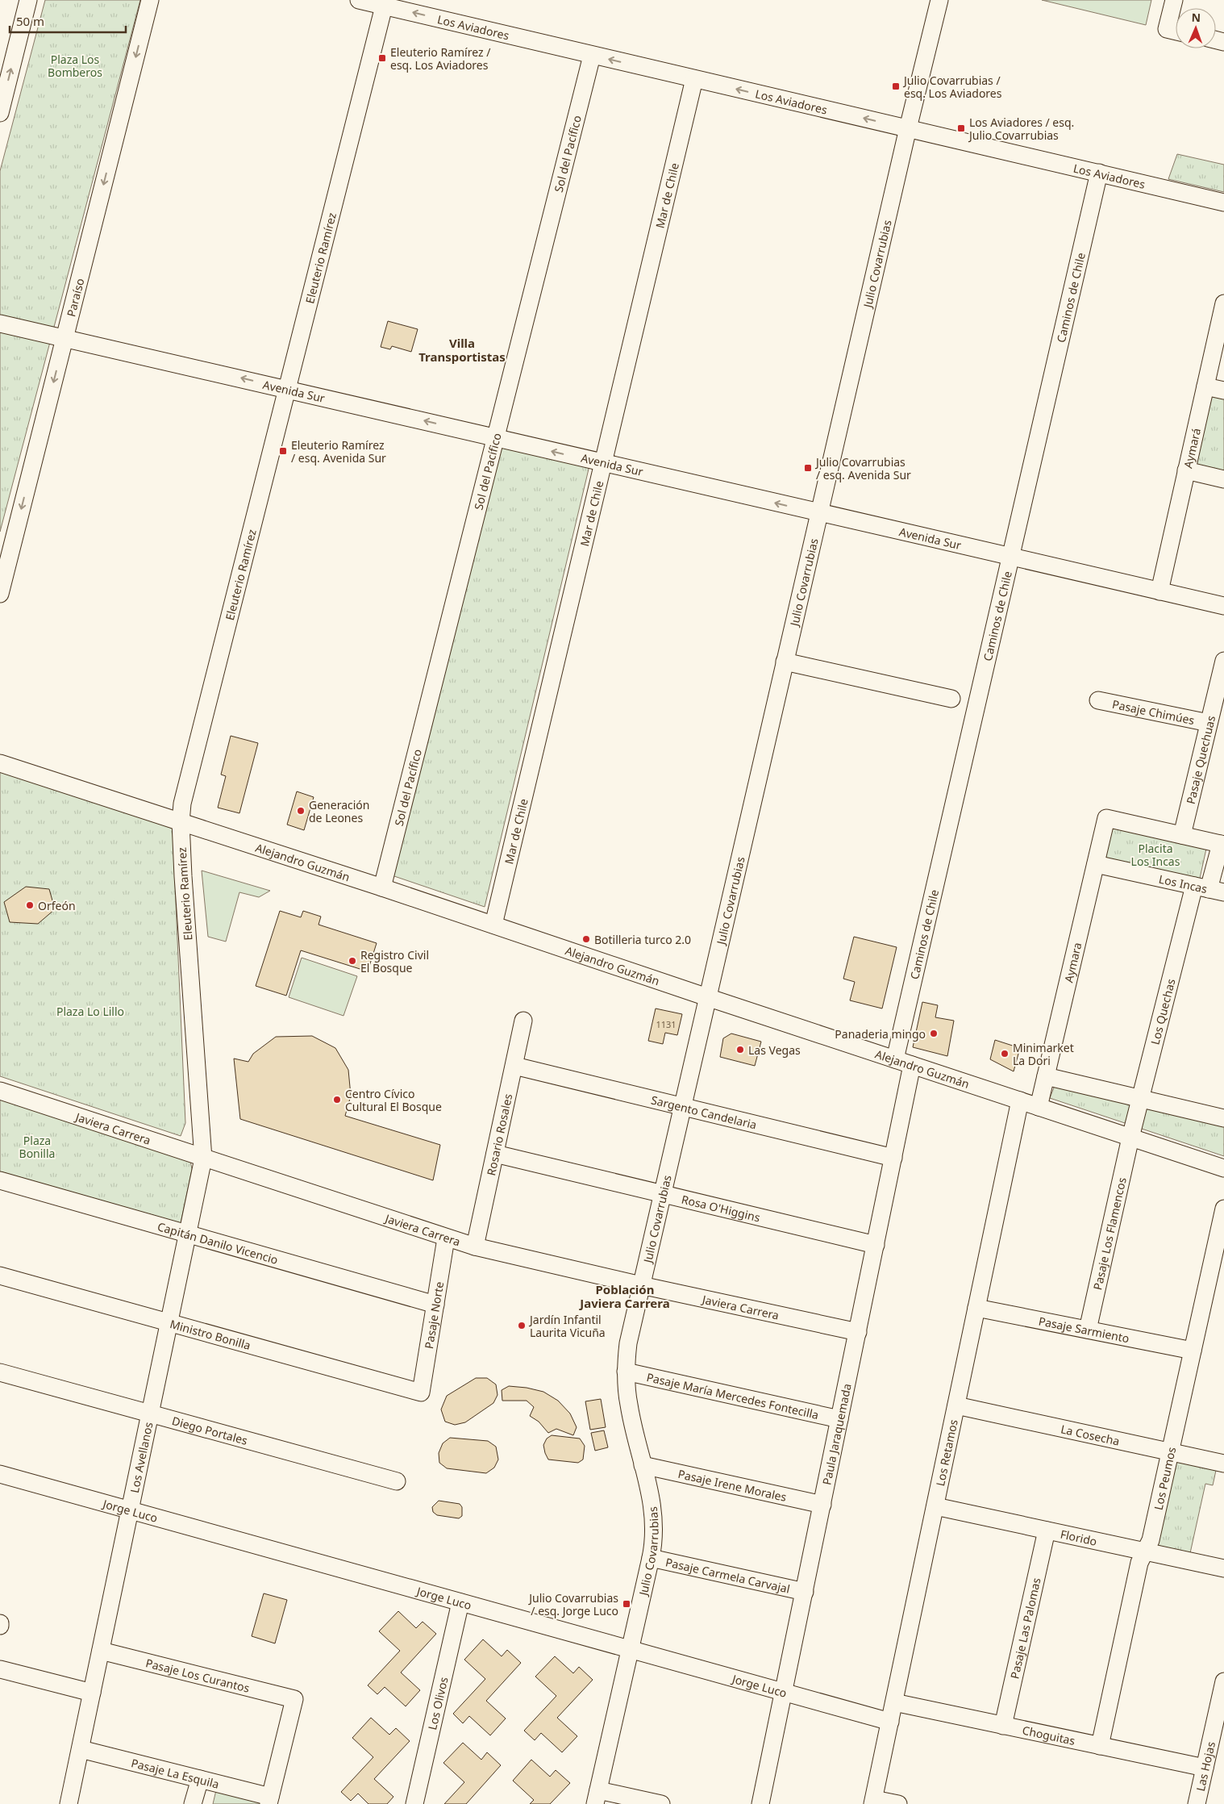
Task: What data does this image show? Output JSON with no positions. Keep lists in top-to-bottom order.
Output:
{
  "streets": {
    "street": [
      "Los Aviadores",
      "Sol del Pacífico",
      "Mar de Chile",
      "Eleuterio Ramírez",
      "Julio Covarrubias",
      "Paraíso",
      "Caminos de Chile",
      "Avenida Sur",
      "Aymará",
      "Pasaje Chimúes",
      "Pasaje Quechuas",
      "Alejandro Guzmán",
      "Los Incas",
      "Aymara",
      "Los Quechas",
      "Sargento Candelaria",
      "Javiera Carrera",
      "Rosario Rosales",
      "Rosa O'Higgins",
      "Pasaje Los Flamencos",
      "Capitán Danilo Vicencio",
      "Pasaje Norte",
      "Pasaje Sarmiento",
      "Ministro Bonilla",
      "Pasaje María Mercedes Fontecilla",
      "Diego Portales",
      "Paula Jaraquemada",
      "La Cosecha",
      "Los Retamos",
      "Los Avellanos",
      "Los Peumos",
      "Pasaje Irene Morales",
      "Jorge Luco",
      "Florido",
      "Pasaje Carmela Carvajal",
      "Pasaje Las Palomas",
      "Pasaje Los Curantos",
      "Los Olivos",
      "Choguitas",
      "Las Hojas",
      "Pasaje La Esquila"
    ]
  },
  "crossings": [
    ["Los Aviadores", "Sol del Pacífico"],
    ["Los Aviadores", "Mar de Chile"],
    ["Los Aviadores", "Eleuterio Ramírez"],
    ["Los Aviadores", "Julio Covarrubias"],
    ["Los Aviadores", "Caminos de Chile"],
    ["Sol del Pacífico", "Avenida Sur"],
    ["Sol del Pacífico", "Alejandro Guzmán"],
    ["Mar de Chile", "Avenida Sur"],
    ["Mar de Chile", "Alejandro Guzmán"],
    ["Eleuterio Ramírez", "Avenida Sur"],
    ["Eleuterio Ramírez", "Alejandro Guzmán"],
    ["Eleuterio Ramírez", "Javiera Carrera"],
    ["Eleuterio Ramírez", "Los Avellanos"],
    ["Julio Covarrubias", "Avenida Sur"],
    ["Julio Covarrubias", "Alejandro Guzmán"],
    ["Julio Covarrubias", "Sargento Candelaria"],
    ["Julio Covarrubias", "Javiera Carrera"],
    ["Julio Covarrubias", "Rosa O'Higgins"],
    ["Julio Covarrubias", "Pasaje María Mercedes Fontecilla"],
    ["Julio Covarrubias", "Pasaje Irene Morales"],
    ["Julio Covarrubias", "Jorge Luco"],
    ["Julio Covarrubias", "Pasaje Carmela Carvajal"],
    ["Paraíso", "Avenida Sur"],
    ["Caminos de Chile", "Avenida Sur"],
    ["Caminos de Chile", "Alejandro Guzmán"],
    ["Avenida Sur", "Aymará"],
    ["Pasaje Chimúes", "Pasaje Quechuas"],
    ["Pasaje Quechuas", "Aymara"],
    ["Alejandro Guzmán", "Aymara"],
    ["Alejandro Guzmán", "Los Quechas"],
    ["Alejandro Guzmán", "Pasaje Los Flamencos"],
    ["Alejandro Guzmán", "Paula Jaraquemada"],
    ["Alejandro Guzmán", "Los Retamos"],
    ["Los Incas", "Aymara"],
    ["Los Incas", "Los Quechas"],
    ["Los Quechas", "Pasaje Los Flamencos"],
    ["Sargento Candelaria", "Rosario Rosales"],
    ["Sargento Candelaria", "Paula Jaraquemada"],
    ["Javiera Carrera", "Rosario Rosales"],
    ["Javiera Carrera", "Pasaje Norte"],
    ["Javiera Carrera", "Paula Jaraquemada"],
    ["Javiera Carrera", "Los Avellanos"],
    ["Rosario Rosales", "Rosa O'Higgins"],
    ["Rosa O'Higgins", "Paula Jaraquemada"],
    ["Pasaje Los Flamencos", "Pasaje Sarmiento"],
    ["Capitán Danilo Vicencio", "Pasaje Norte"],
    ["Capitán Danilo Vicencio", "Los Avellanos"],
    ["Pasaje Norte", "Ministro Bonilla"],
    ["Pasaje Sarmiento", "Los Retamos"],
    ["Pasaje Sarmiento", "Los Peumos"],
    ["Ministro Bonilla", "Los Avellanos"],
    ["Pasaje María Mercedes Fontecilla", "Paula Jaraquemada"],
    ["Diego Portales", "Los Avellanos"],
    ["Paula Jaraquemada", "Pasaje Irene Morales"],
    ["Paula Jaraquemada", "Jorge Luco"],
    ["Paula Jaraquemada", "Pasaje Carmela Carvajal"],
    ["La Cosecha", "Los Retamos"],
    ["La Cosecha", "Los Peumos"],
    ["Los Retamos", "Jorge Luco"],
    ["Los Retamos", "Florido"],
    ["Los Retamos", "Choguitas"],
    ["Los Avellanos", "Jorge Luco"],
    ["Los Avellanos", "Pasaje Los Curantos"],
    ["Los Avellanos", "Pasaje La Esquila"],
    ["Los Peumos", "Florido"],
    ["Los Peumos", "Choguitas"],
    ["Jorge Luco", "Los Olivos"],
    ["Florido", "Pasaje Las Palomas"],
    ["Pasaje Las Palomas", "Choguitas"],
    ["Pasaje Los Curantos", "Pasaje La Esquila"],
    ["Choguitas", "Las Hojas"]
  ],
  "one_way": ["Los Aviadores", "Paraíso", "Avenida Sur"],
  "districts": ["Villa Transportistas", "Población Javiera Carrera"],
  "parks": [
    "Plaza Los Bomberos",
    "Placita Los Incas",
    "Plaza Lo Lillo",
    "Plaza Bonilla"
  ],
  "places": {
    "transit": [
      "Eleuterio Ramírez / esq. Los Aviadores",
      "Julio Covarrubias / esq. Los Aviadores",
      "Los Aviadores / esq. Julio Covarrubias",
      "Eleuterio Ramírez / esq. Avenida Sur",
      "Julio Covarrubias / esq. Avenida Sur",
      "Julio Covarrubias / esq. Jorge Luco"
    ],
    "other": [
      "Generación de Leones",
      "Orfeón",
      "Botilleria turco 2.0",
      "Registro Civil El Bosque",
      "Panaderia mingo",
      "Las Vegas",
      "Minimarket La Dori",
      "Centro Cívico Cultural El Bosque",
      "Jardín Infantil Laurita Vicuña"
    ]
  },
  "house_numbers": ["1131"],
  "scale_bar": "50 m",
  "north": "top"
}
